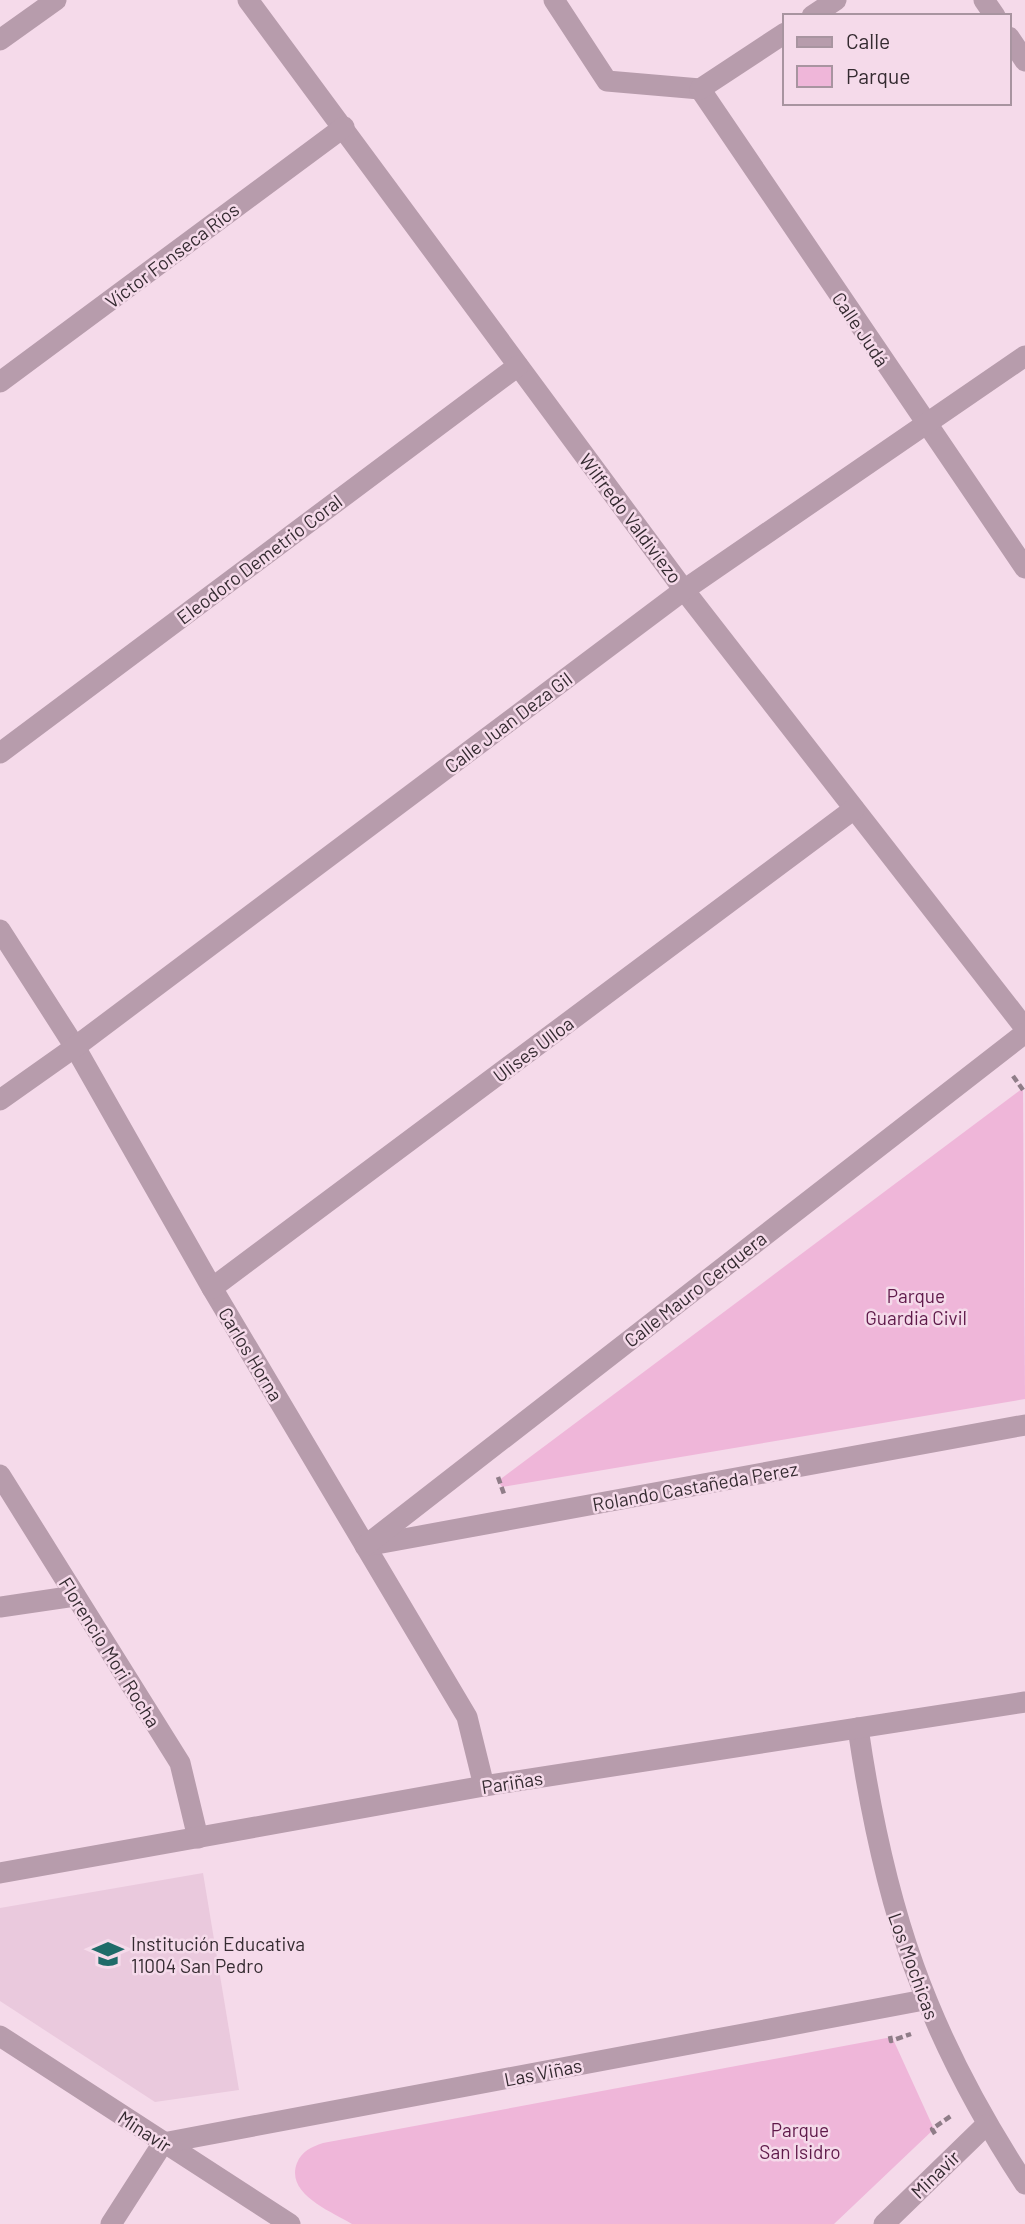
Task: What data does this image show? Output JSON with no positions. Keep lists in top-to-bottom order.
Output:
{
  "streets": {
    "street": [
      "Víctor Fonseca Ríos",
      "Calle Judá",
      "Wilfredo Valdiviezo",
      "Eleodoro Demetrio Coral",
      "Calle Juan Deza Gil",
      "Ulises Ulloa",
      "Calle Mauro Cerquera",
      "Carlos Horna",
      "Rolando Castañeda Perez",
      "Florencio Mori Rocha",
      "Pariñas",
      "Los Mochicas",
      "Las Viñas",
      "Minavir"
    ]
  },
  "crossings": [
    ["Víctor Fonseca Ríos", "Wilfredo Valdiviezo"],
    ["Calle Judá", "Calle Juan Deza Gil"],
    ["Wilfredo Valdiviezo", "Eleodoro Demetrio Coral"],
    ["Wilfredo Valdiviezo", "Calle Juan Deza Gil"],
    ["Wilfredo Valdiviezo", "Ulises Ulloa"],
    ["Wilfredo Valdiviezo", "Calle Mauro Cerquera"],
    ["Calle Juan Deza Gil", "Carlos Horna"],
    ["Ulises Ulloa", "Carlos Horna"],
    ["Calle Mauro Cerquera", "Carlos Horna"],
    ["Calle Mauro Cerquera", "Rolando Castañeda Perez"],
    ["Carlos Horna", "Rolando Castañeda Perez"],
    ["Carlos Horna", "Pariñas"],
    ["Florencio Mori Rocha", "Pariñas"],
    ["Pariñas", "Los Mochicas"],
    ["Los Mochicas", "Las Viñas"],
    ["Los Mochicas", "Minavir"],
    ["Las Viñas", "Minavir"]
  ],
  "parks": ["Parque Guardia Civil", "Parque San Isidro"],
  "places": {
    "school or university": ["Institución Educativa 11004 San Pedro"]
  },
  "legend": ["Calle", "Parque"]
}
